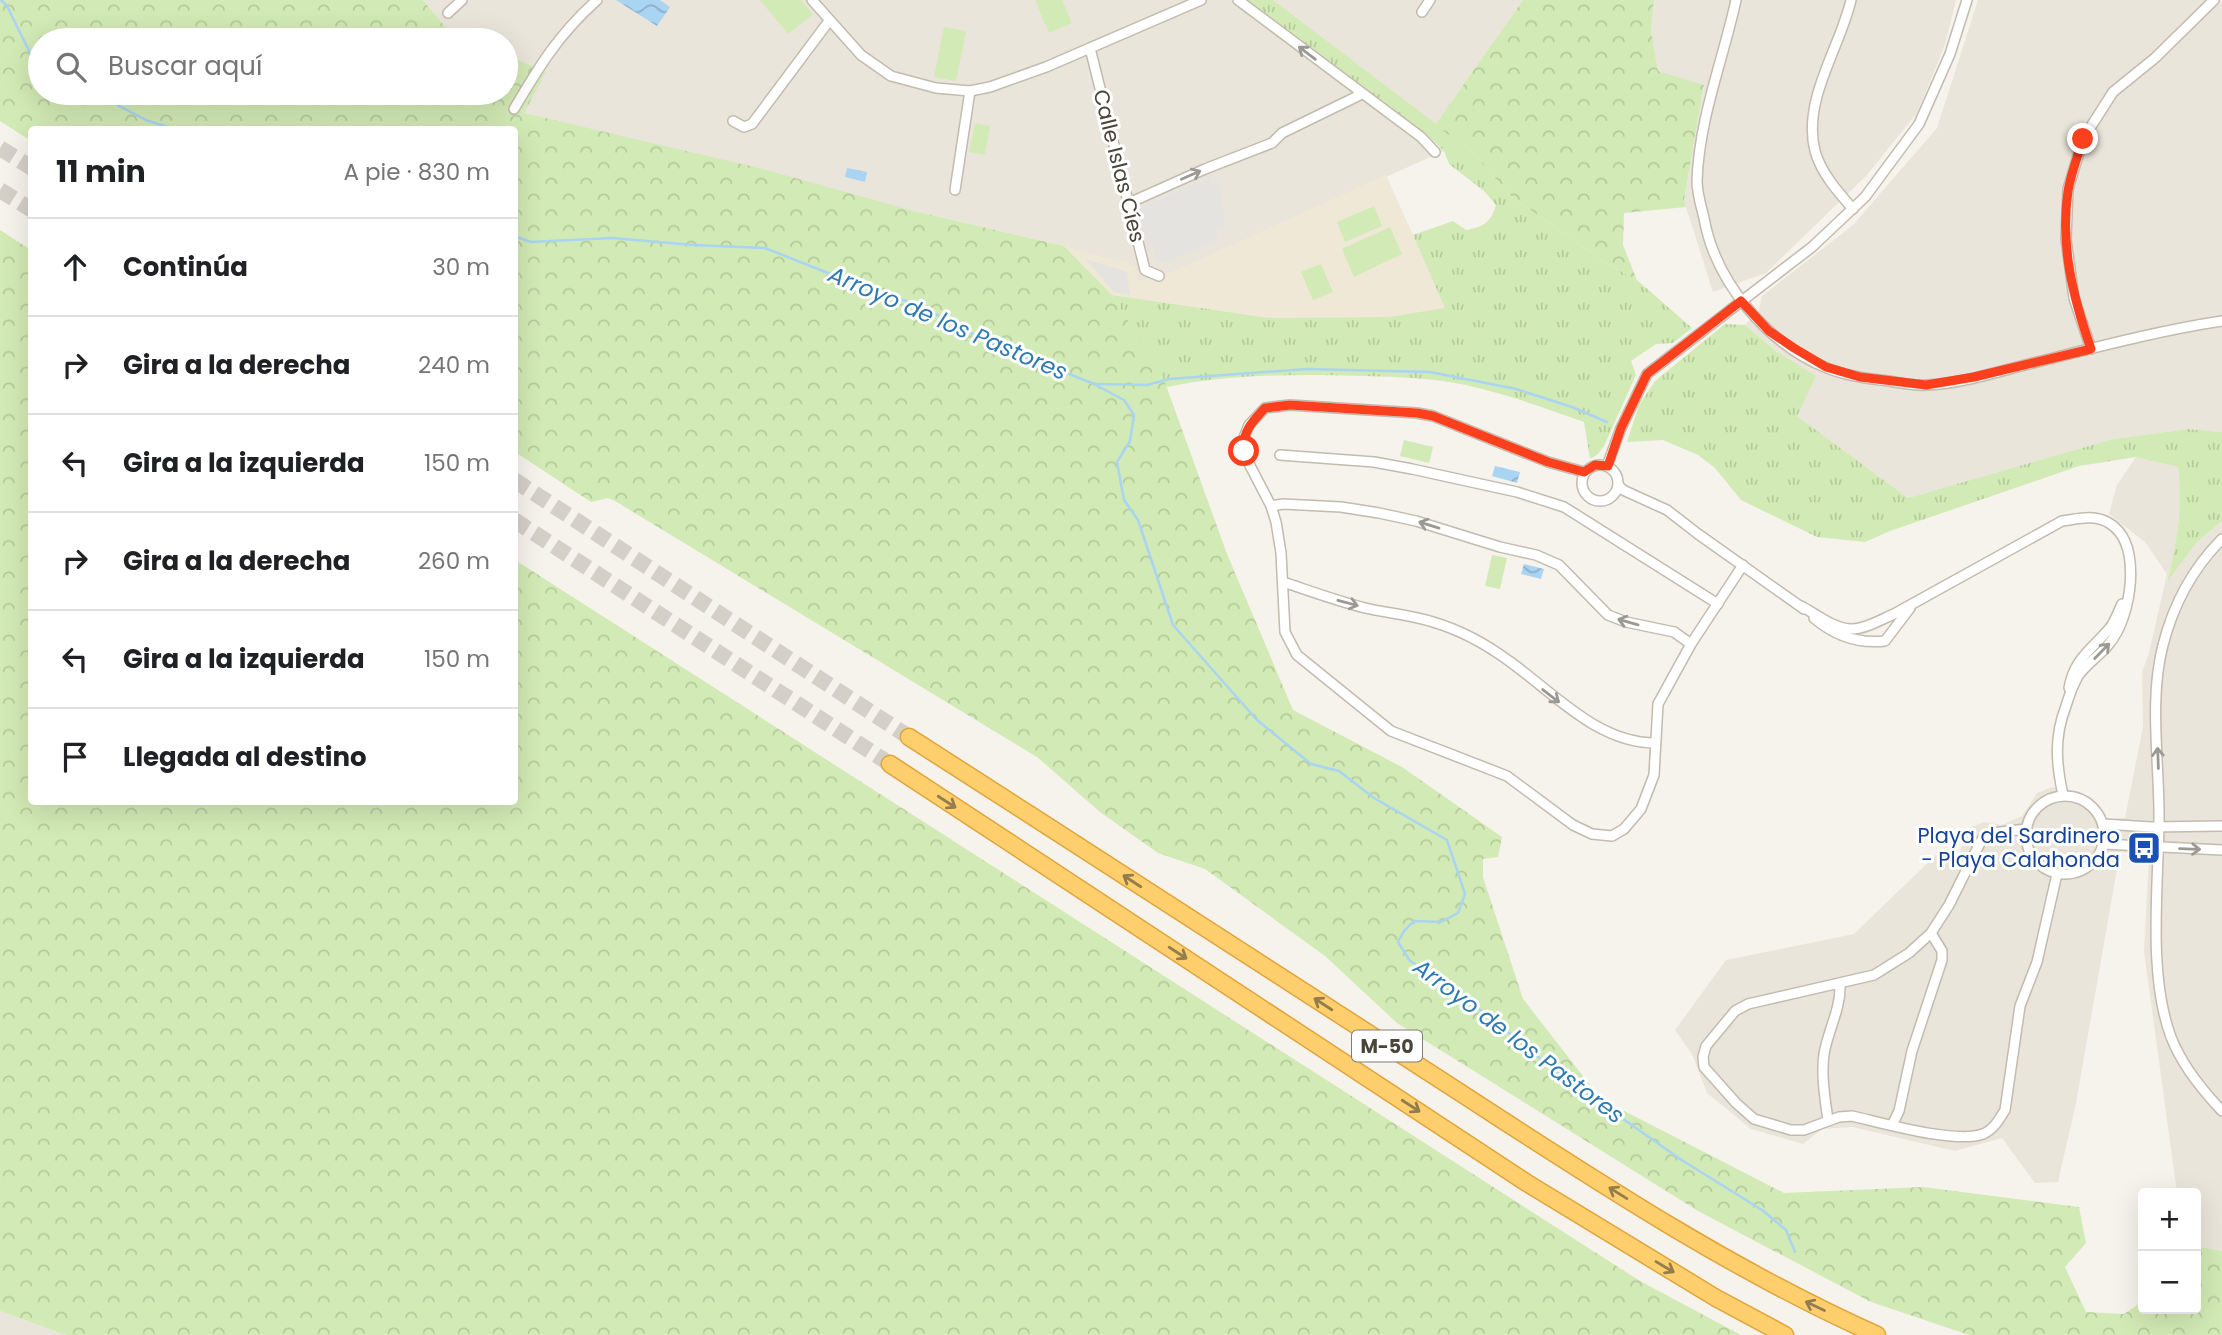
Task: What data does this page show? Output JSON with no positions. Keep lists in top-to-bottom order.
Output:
{
  "streets": {
    "highway": ["M-50"],
    "street": ["Calle Islas Cíes"]
  },
  "water": ["Arroyo de los Pastores"],
  "places": {
    "bus stop": ["Playa del Sardinero - Playa Calahonda"]
  },
  "page": {
    "search": "Buscar aquí",
    "heading": ["11 min", "A pie · 830 m"],
    "list": [
      ["Continúa", "30 m"],
      ["Gira a la derecha", "240 m"],
      ["Gira a la izquierda", "150 m"],
      ["Gira a la derecha", "260 m"],
      ["Gira a la izquierda", "150 m"],
      "Llegada al destino"
    ],
    "map_buttons": ["+", "−"]
  }
}
